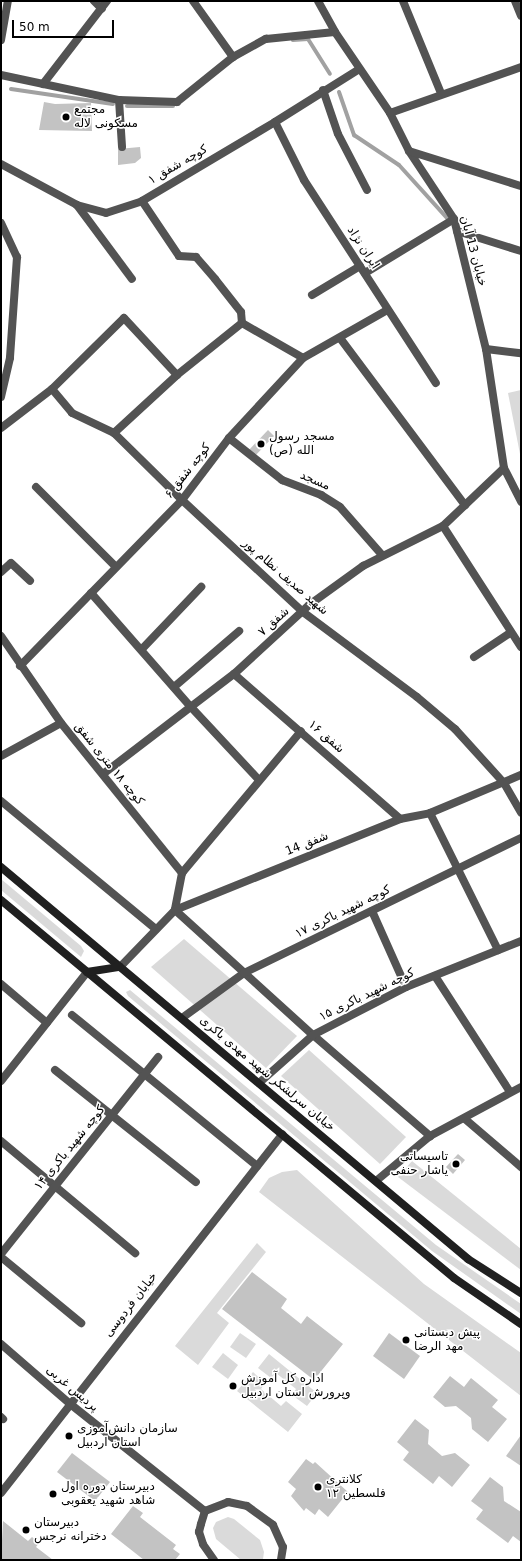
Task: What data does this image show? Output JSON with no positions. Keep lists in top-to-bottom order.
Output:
{
  "streets": {
    "main road": ["خیابان سرلشکر شهید مهدی باکری"],
    "street": [
      "کوچه شفق ۱",
      "ایران نژاد",
      "خیابان 13 آبان",
      "کوچه شفق ۶",
      "مسجد",
      "شهید صدیف نظام پور",
      "شفق ۷",
      "شفق ۱۶",
      "کوچه ۱۸ متری شفق",
      "شفق 14",
      "کوچه شهید باکری ۱۷",
      "کوچه شهید باکری ۱۵",
      "کوچه شهید باکری ۱۴",
      "خیابان فردوسی",
      "پردیس غربی"
    ]
  },
  "crossings": [
    ["کوچه شفق ۱", "ایران نژاد"],
    ["کوچه شفق ۱", "خیابان 13 آبان"],
    ["ایران نژاد", "کوچه شفق ۶"],
    ["خیابان 13 آبان", "شفق ۷"],
    ["کوچه شفق ۶", "مسجد"],
    ["کوچه شفق ۶", "شهید صدیف نظام پور"],
    ["کوچه شفق ۶", "کوچه ۱۸ متری شفق"],
    ["مسجد", "شفق ۷"],
    ["شهید صدیف نظام پور", "شفق ۷"],
    ["شهید صدیف نظام پور", "شفق 14"],
    ["شفق ۷", "شفق ۱۶"],
    ["شفق ۷", "کوچه ۱۸ متری شفق"],
    ["شفق ۱۶", "شفق 14"],
    ["شفق 14", "خیابان سرلشکر شهید مهدی باکری"],
    ["کوچه شهید باکری ۱۷", "خیابان سرلشکر شهید مهدی باکری"],
    ["کوچه شهید باکری ۱۵", "خیابان سرلشکر شهید مهدی باکری"],
    ["خیابان فردوسی", "پردیس غربی"]
  ],
  "places": [
    "مجتمع مسکونی لاله",
    "مسجد رسول الله (ص)",
    "تاسیساتی یاشار حنفی",
    "پیش دبستانی مهد الرضا",
    "اداره کل آموزش وپرورش استان اردبیل",
    "سازمان دانش‌آموزی استان اردبیل",
    "کلانتری ۱۲ فلسطین",
    "دبیرستان دوره اول شاهد شهید یعقوبی",
    "دبیرستان دخترانه نرجس"
  ],
  "scale_bar": "50 m"
}
